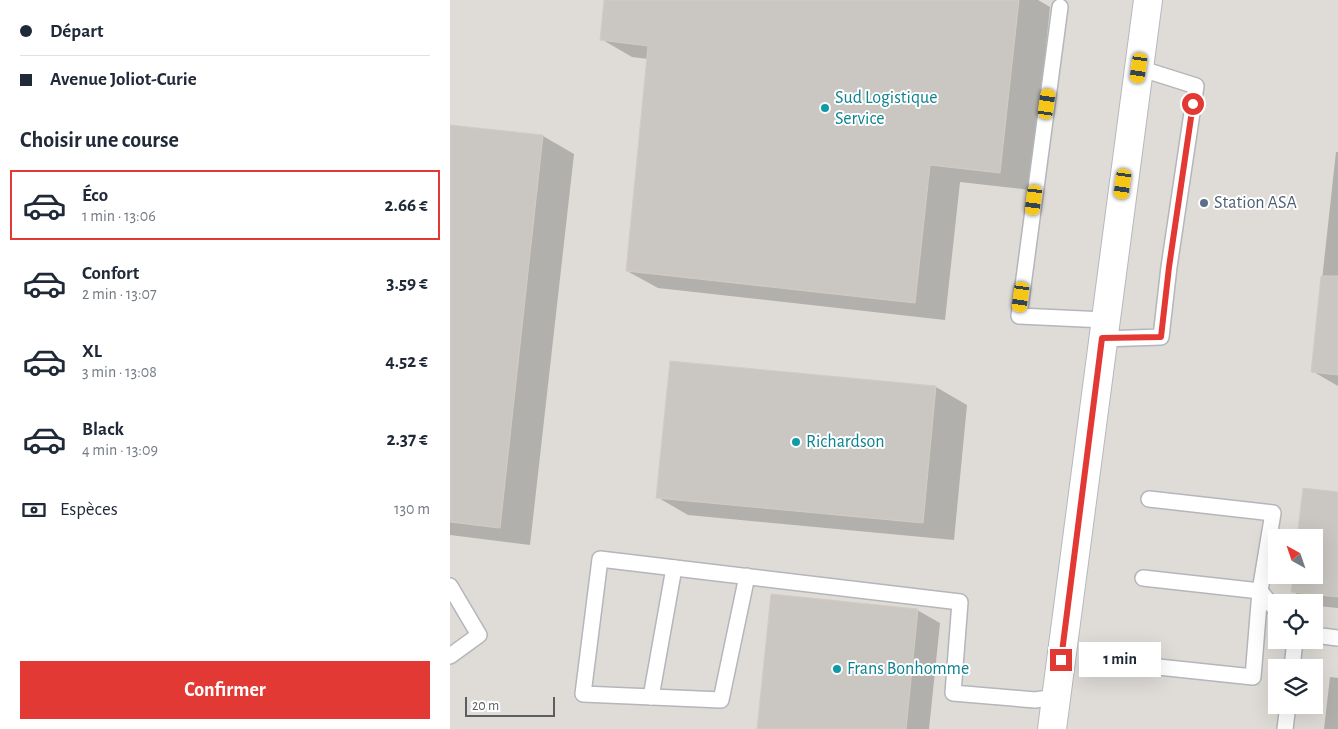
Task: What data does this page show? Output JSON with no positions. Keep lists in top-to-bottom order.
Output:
{
  "places": [
    "Sud Logistique Service",
    "Station ASA",
    "Richardson",
    "Frans Bonhomme"
  ],
  "scale_bar": "20 m",
  "north": "top left",
  "page": {
    "banner": ["Départ", "Avenue Joliot-Curie"],
    "heading": "Choisir une course",
    "list": [
      {
        "name": "Éco",
        "note": "1 min · 13:06",
        "value": "2.66 €"
      },
      {
        "name": "Confort",
        "note": "2 min · 13:07",
        "value": "3.59 €"
      },
      {
        "name": "XL",
        "note": "3 min · 13:08",
        "value": "4.52 €"
      },
      {
        "name": "Black",
        "note": "4 min · 13:09",
        "value": "2.37 €"
      }
    ],
    "pay": ["Espèces", "130 m"],
    "bubble": "1 min",
    "buttons": "Confirmer",
    "scale": "20 m"
  }
}
